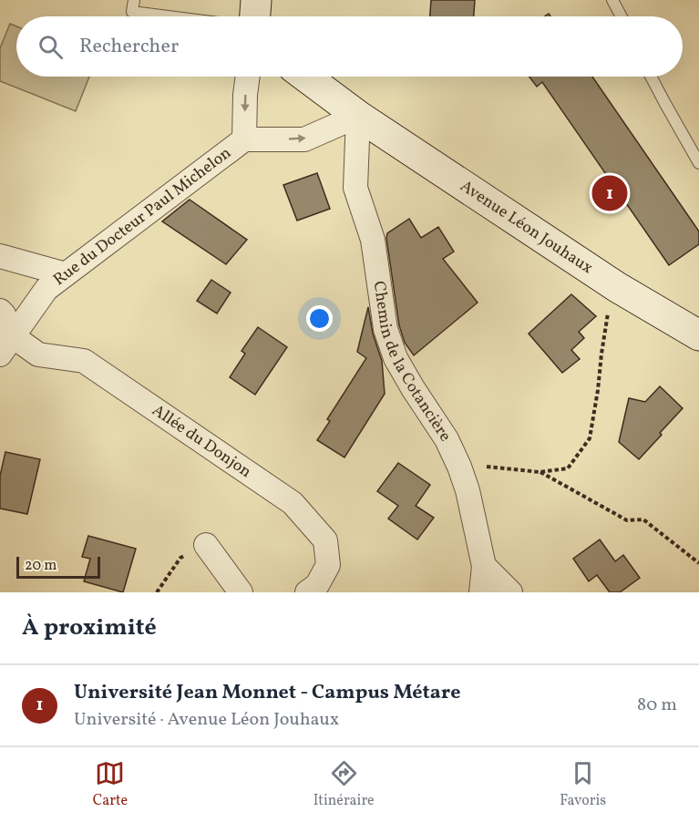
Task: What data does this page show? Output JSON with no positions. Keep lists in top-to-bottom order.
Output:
{
  "streets": {
    "street": [
      "Rue du Docteur Paul Michelon",
      "Avenue Léon Jouhaux",
      "Chemin de la Cotancière",
      "Allée du Donjon"
    ]
  },
  "crossings": [
    ["Rue du Docteur Paul Michelon", "Allée du Donjon"],
    ["Avenue Léon Jouhaux", "Chemin de la Cotancière"]
  ],
  "scale_bar": "20 m",
  "page": {
    "search": "Rechercher",
    "pins": "1",
    "scale": "20 m",
    "heading": "À proximité",
    "list": [
      {
        "mark": "1",
        "name": "Université Jean Monnet - Campus Métare",
        "note": "Université · Avenue Léon Jouhaux",
        "value": "80 m"
      }
    ],
    "nav": ["Carte", "Itinéraire", "Favoris"]
  }
}
